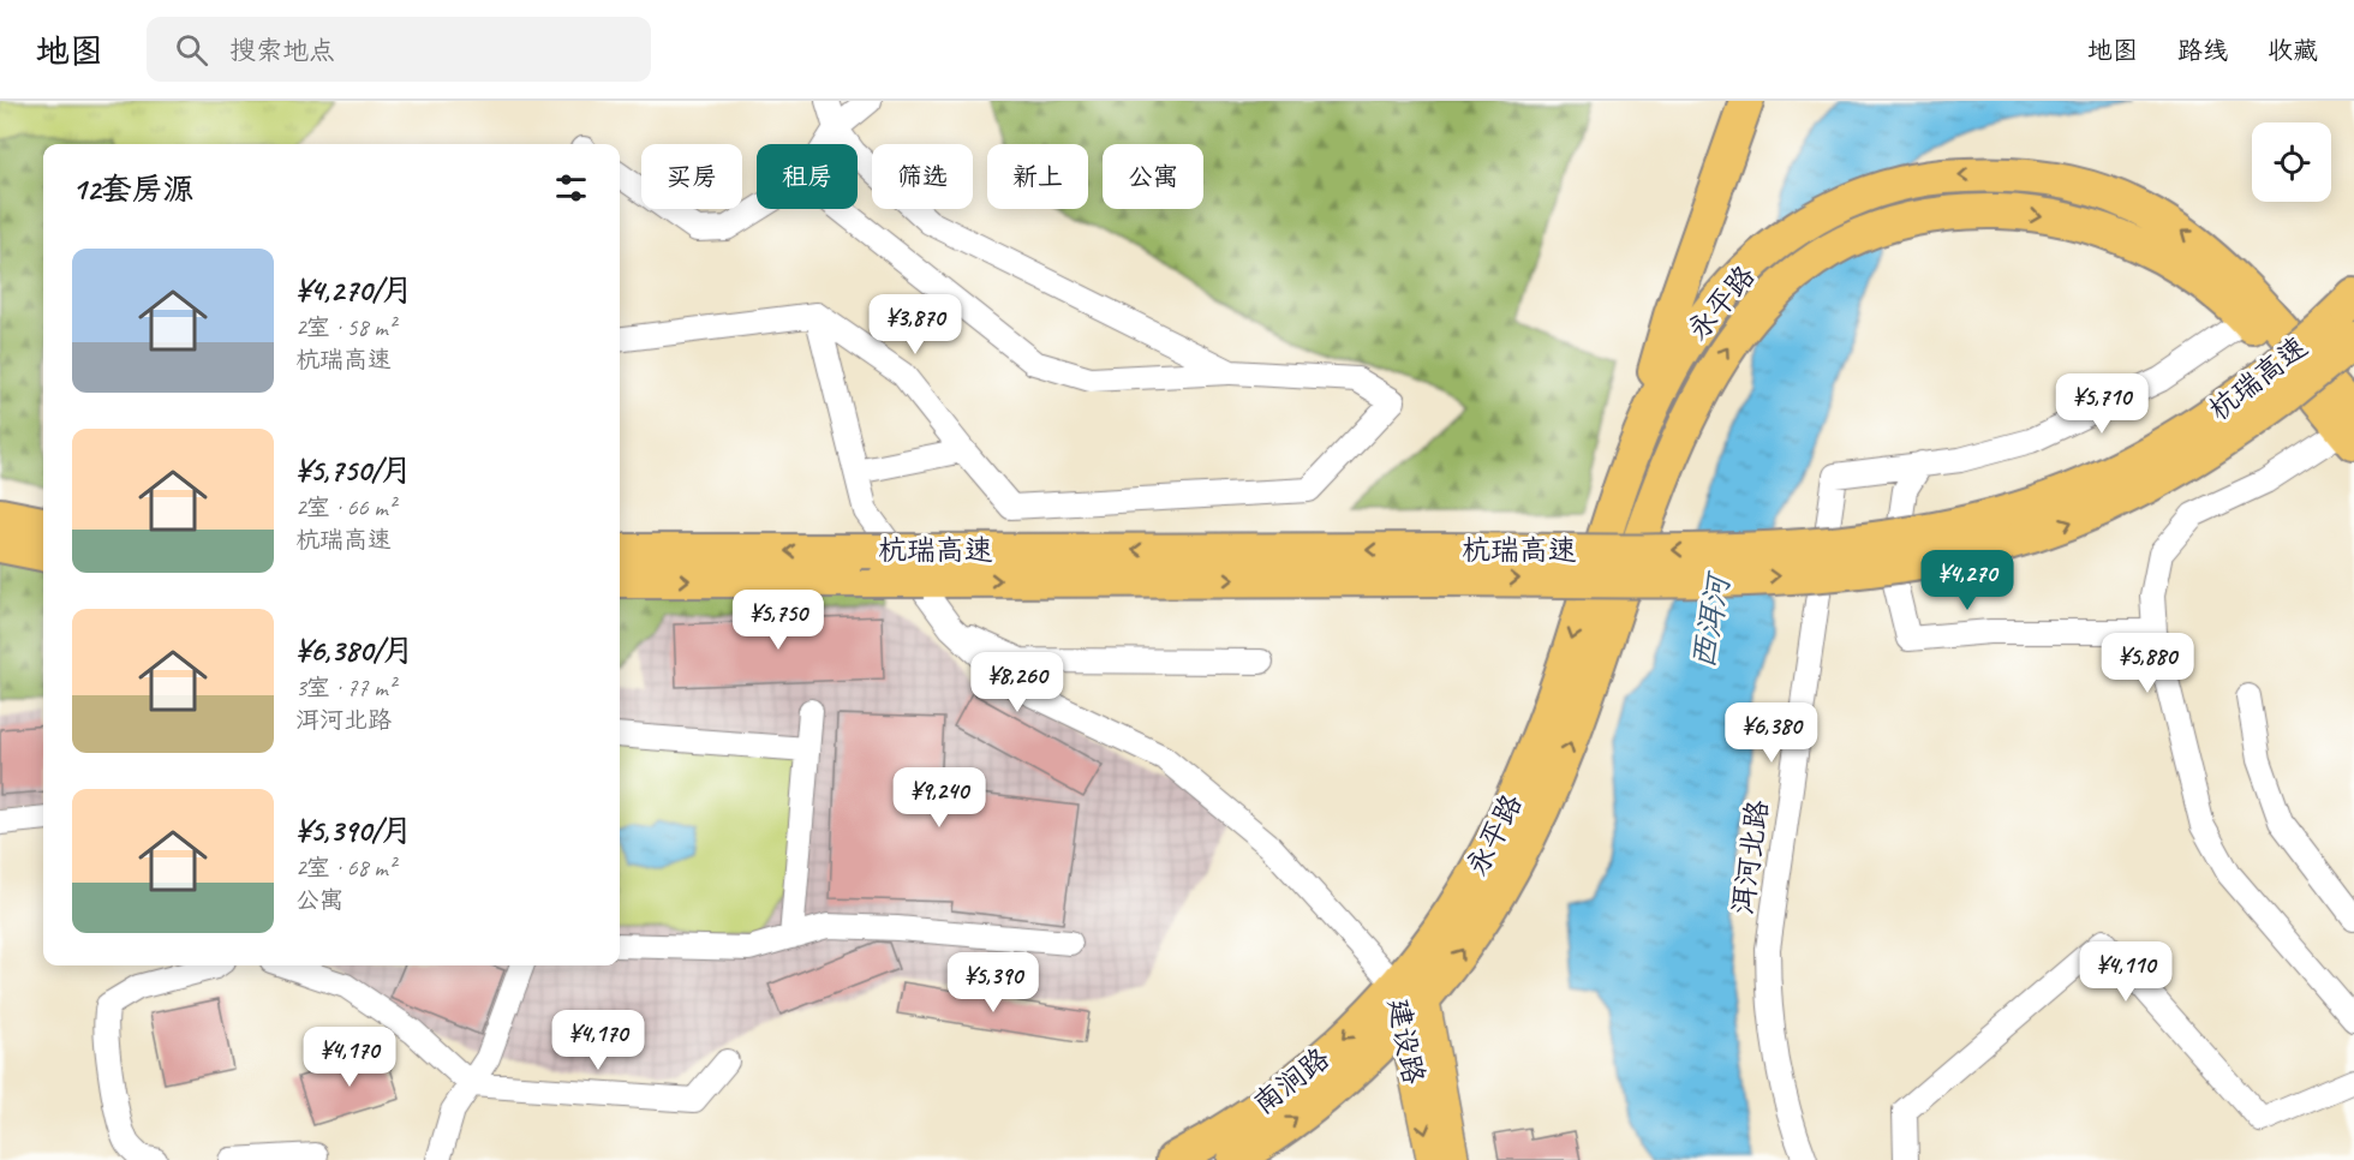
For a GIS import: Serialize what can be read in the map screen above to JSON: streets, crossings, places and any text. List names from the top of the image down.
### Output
{
  "streets": {
    "highway": ["永平路", "杭瑞高速", "南涧路"],
    "main road": ["建设路"],
    "street": ["洱河北路"]
  },
  "crossings": [
    ["永平路", "建设路"],
    ["永平路", "南涧路"],
    ["建设路", "南涧路"]
  ],
  "water": ["西洱河"],
  "page": {
    "header": "地图",
    "search": "搜索地点",
    "nav": ["地图", "路线", "收藏"],
    "chip": [
      "买房",
      "租房",
      "筛选",
      "新上",
      "公寓"
    ],
    "heading": "12套房源",
    "list": [
      {
        "name": "¥4,270/月",
        "note": "2室 · 58 m² · 杭瑞高速"
      },
      {
        "name": "¥5,750/月",
        "note": "2室 · 66 m² · 杭瑞高速"
      },
      {
        "name": "¥6,380/月",
        "note": "3室 · 77 m² · 洱河北路"
      },
      {
        "name": "¥5,390/月",
        "note": "2室 · 68 m² · 公寓"
      }
    ],
    "price": [
      "¥3,870",
      "¥5,710",
      "¥4,270",
      "¥5,750",
      "¥5,880",
      "¥8,260",
      "¥6,380",
      "¥9,240",
      "¥4,110",
      "¥5,390",
      "¥4,170",
      "¥4,170"
    ]
  }
}
